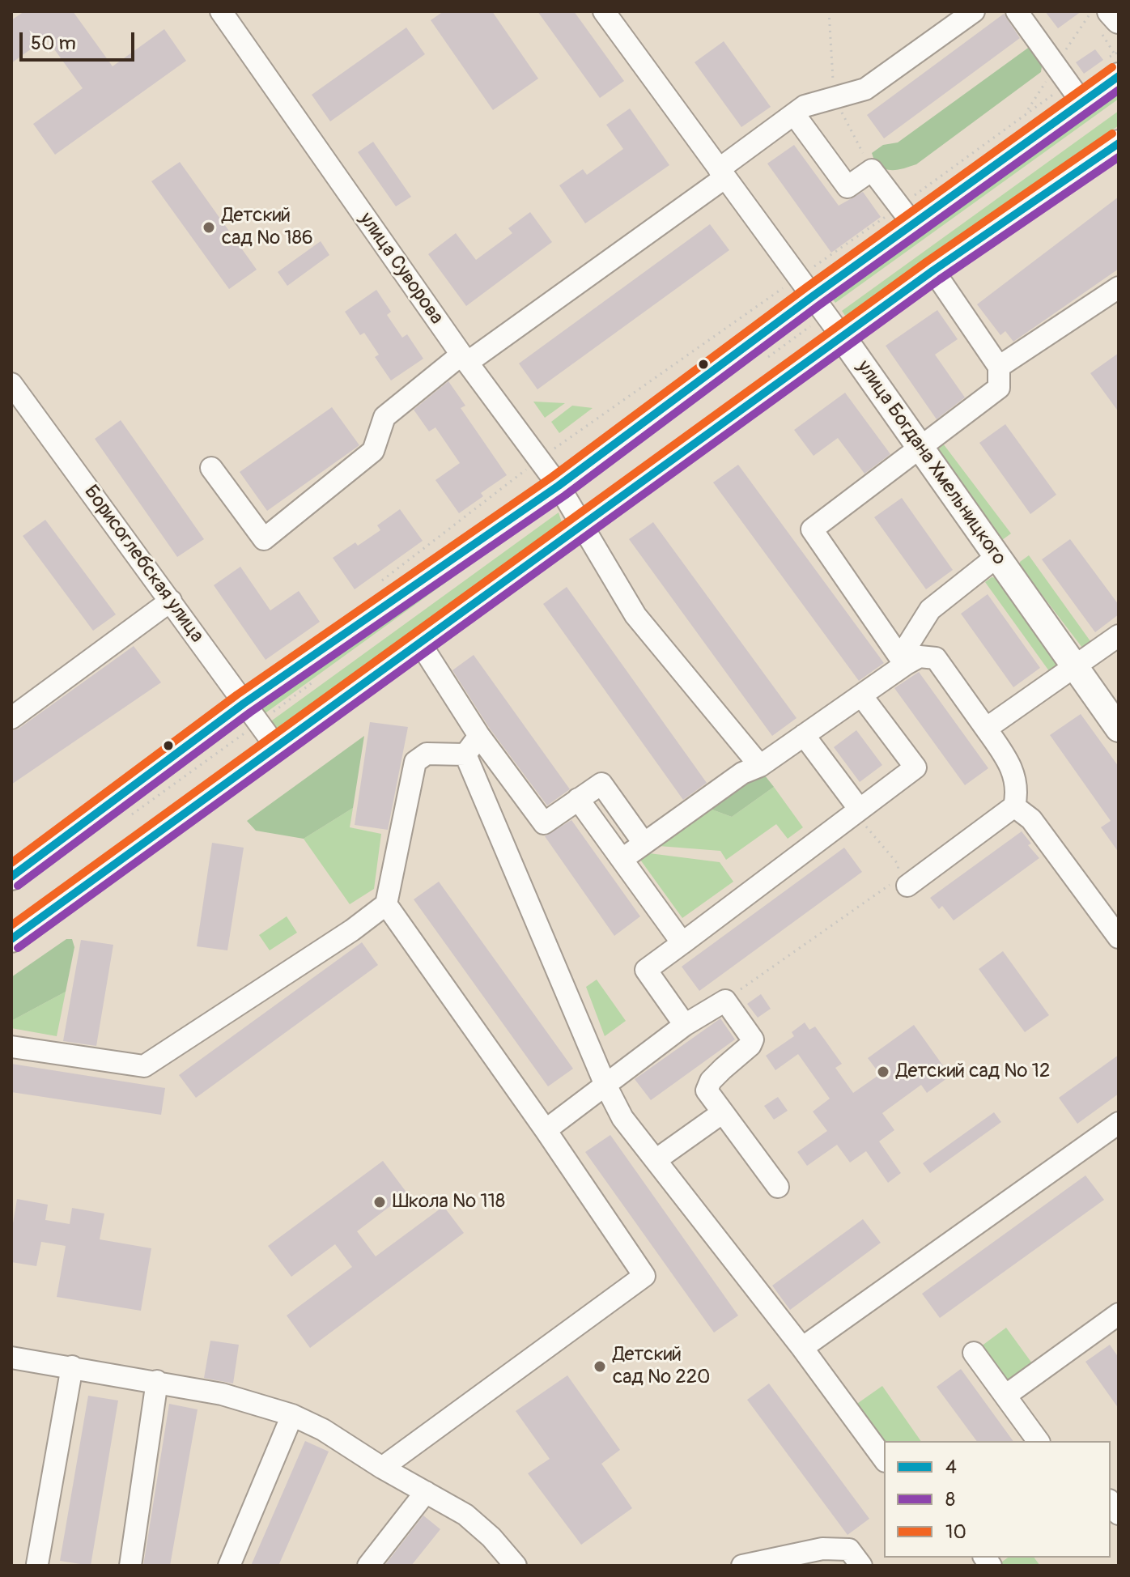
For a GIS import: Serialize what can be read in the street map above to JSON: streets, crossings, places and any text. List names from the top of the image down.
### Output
{
  "streets": {
    "main road": ["улица Богдана Хмельницкого"],
    "street": ["улица Суворова", "Борисоглебская улица"]
  },
  "places": [
    "Детский сад № 186",
    "Детский сад № 12",
    "Школа № 118",
    "Детский сад № 220"
  ],
  "lines": ["transit line 10", "transit line 4", "transit line 8"],
  "legend": ["4", "8", "10"],
  "scale_bar": "50 m"
}
